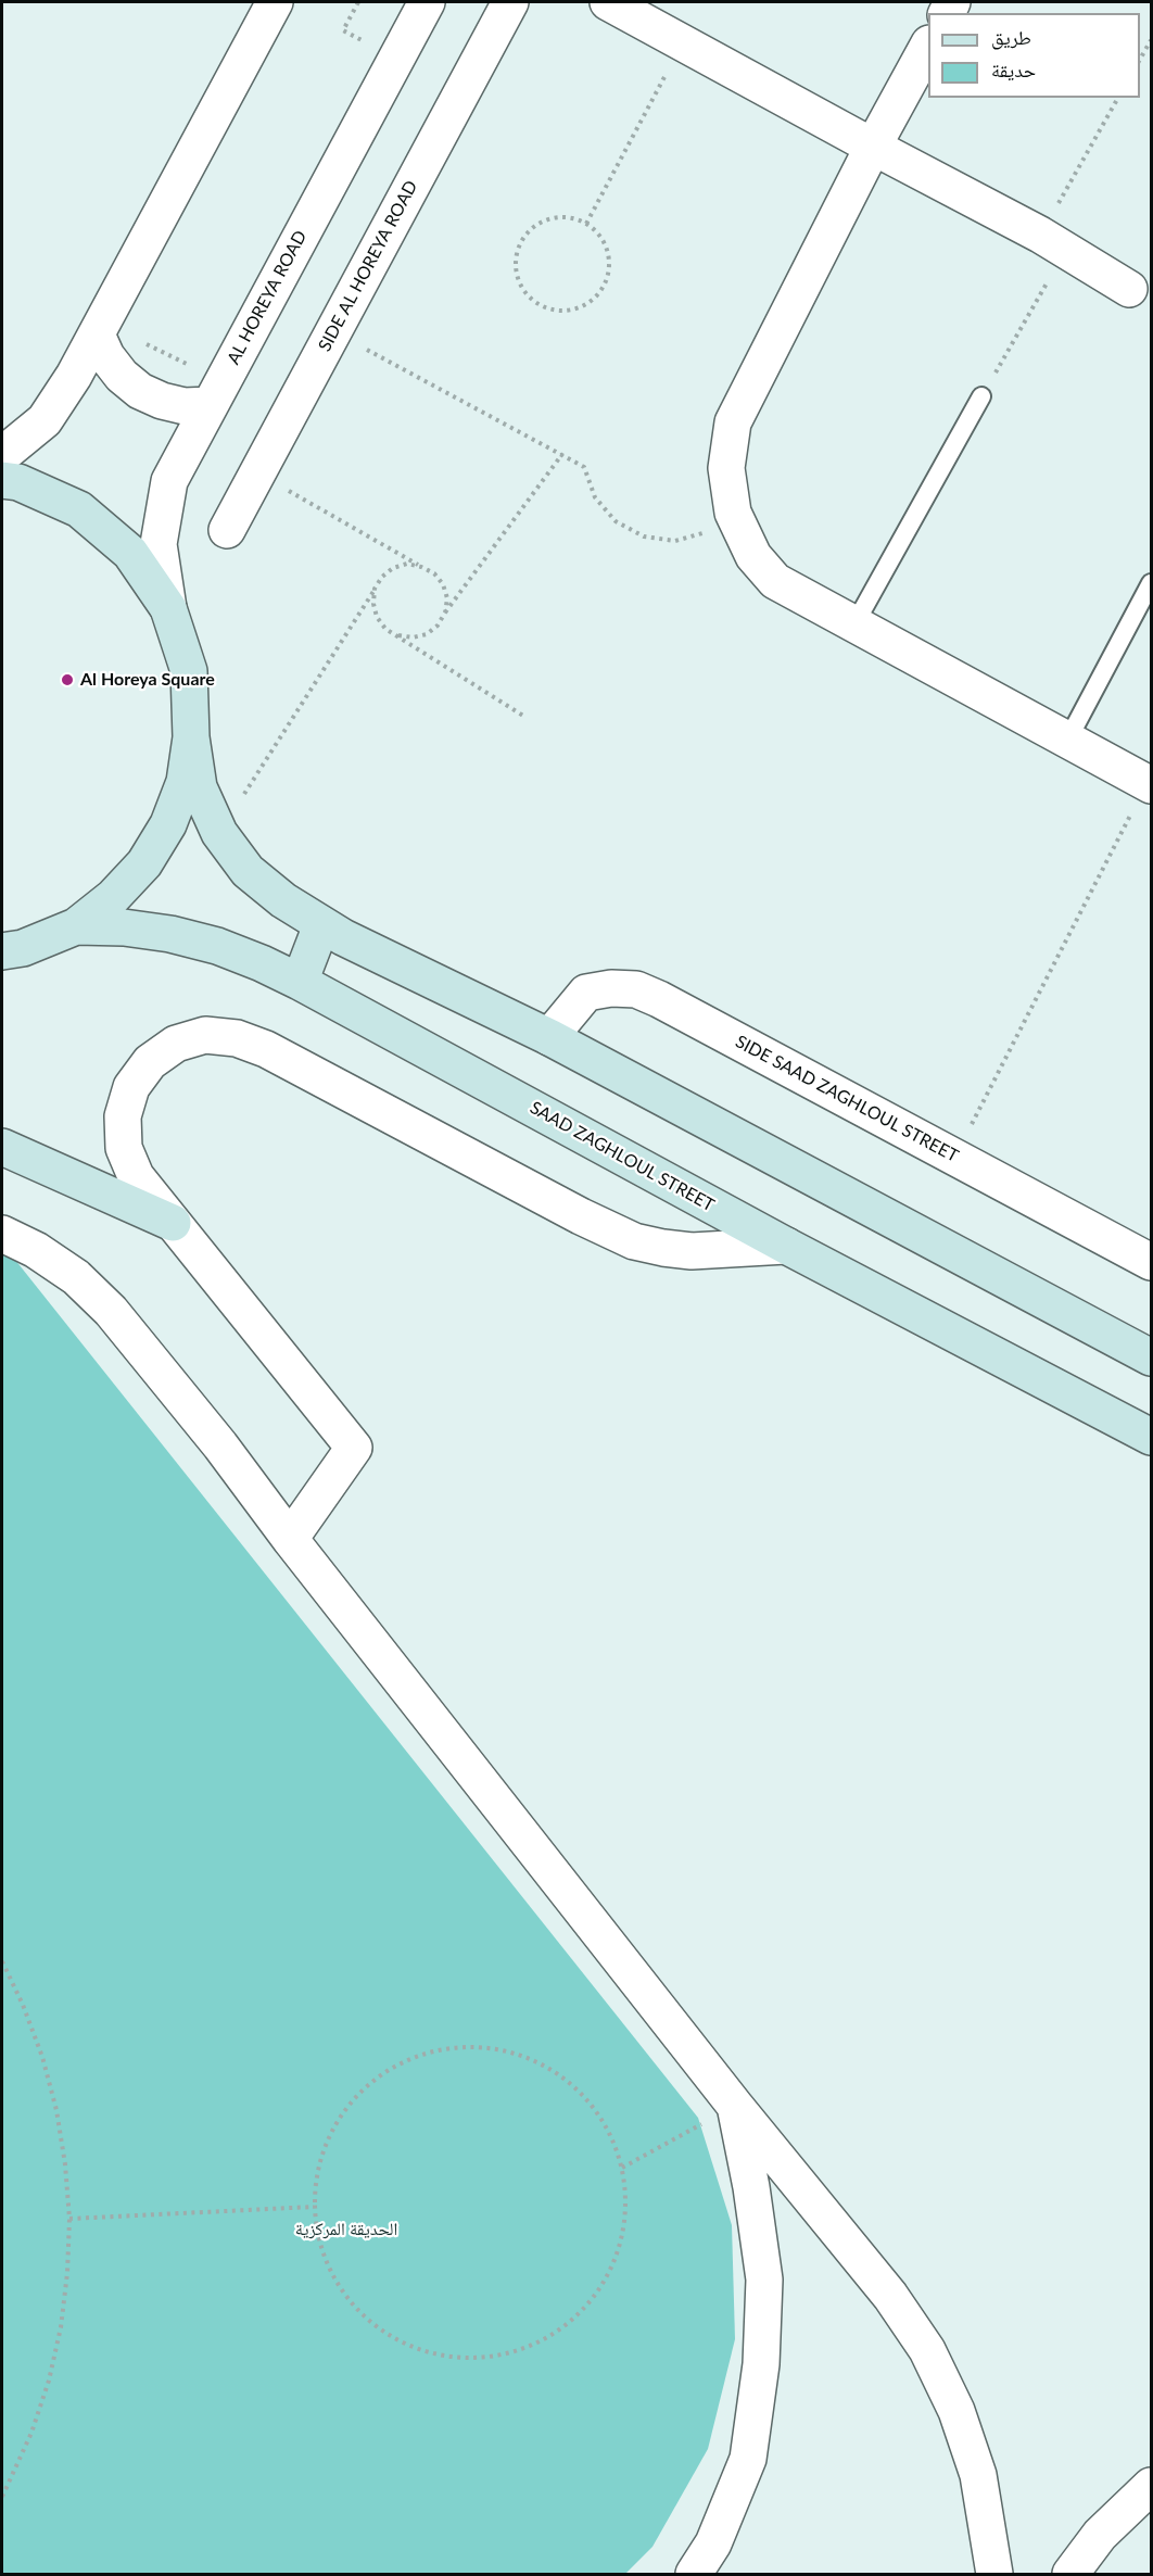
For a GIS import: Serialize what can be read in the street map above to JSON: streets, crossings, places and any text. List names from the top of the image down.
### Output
{
  "streets": {
    "main road": ["SAAD ZAGHLOUL STREET"],
    "street": ["SIDE AL HOREYA ROAD", "AL HOREYA ROAD", "SIDE SAAD ZAGHLOUL STREET"]
  },
  "parks": ["الحديقة المركزية"],
  "places": ["Al Horeya Square"],
  "legend": ["طريق", "حديقة"]
}
